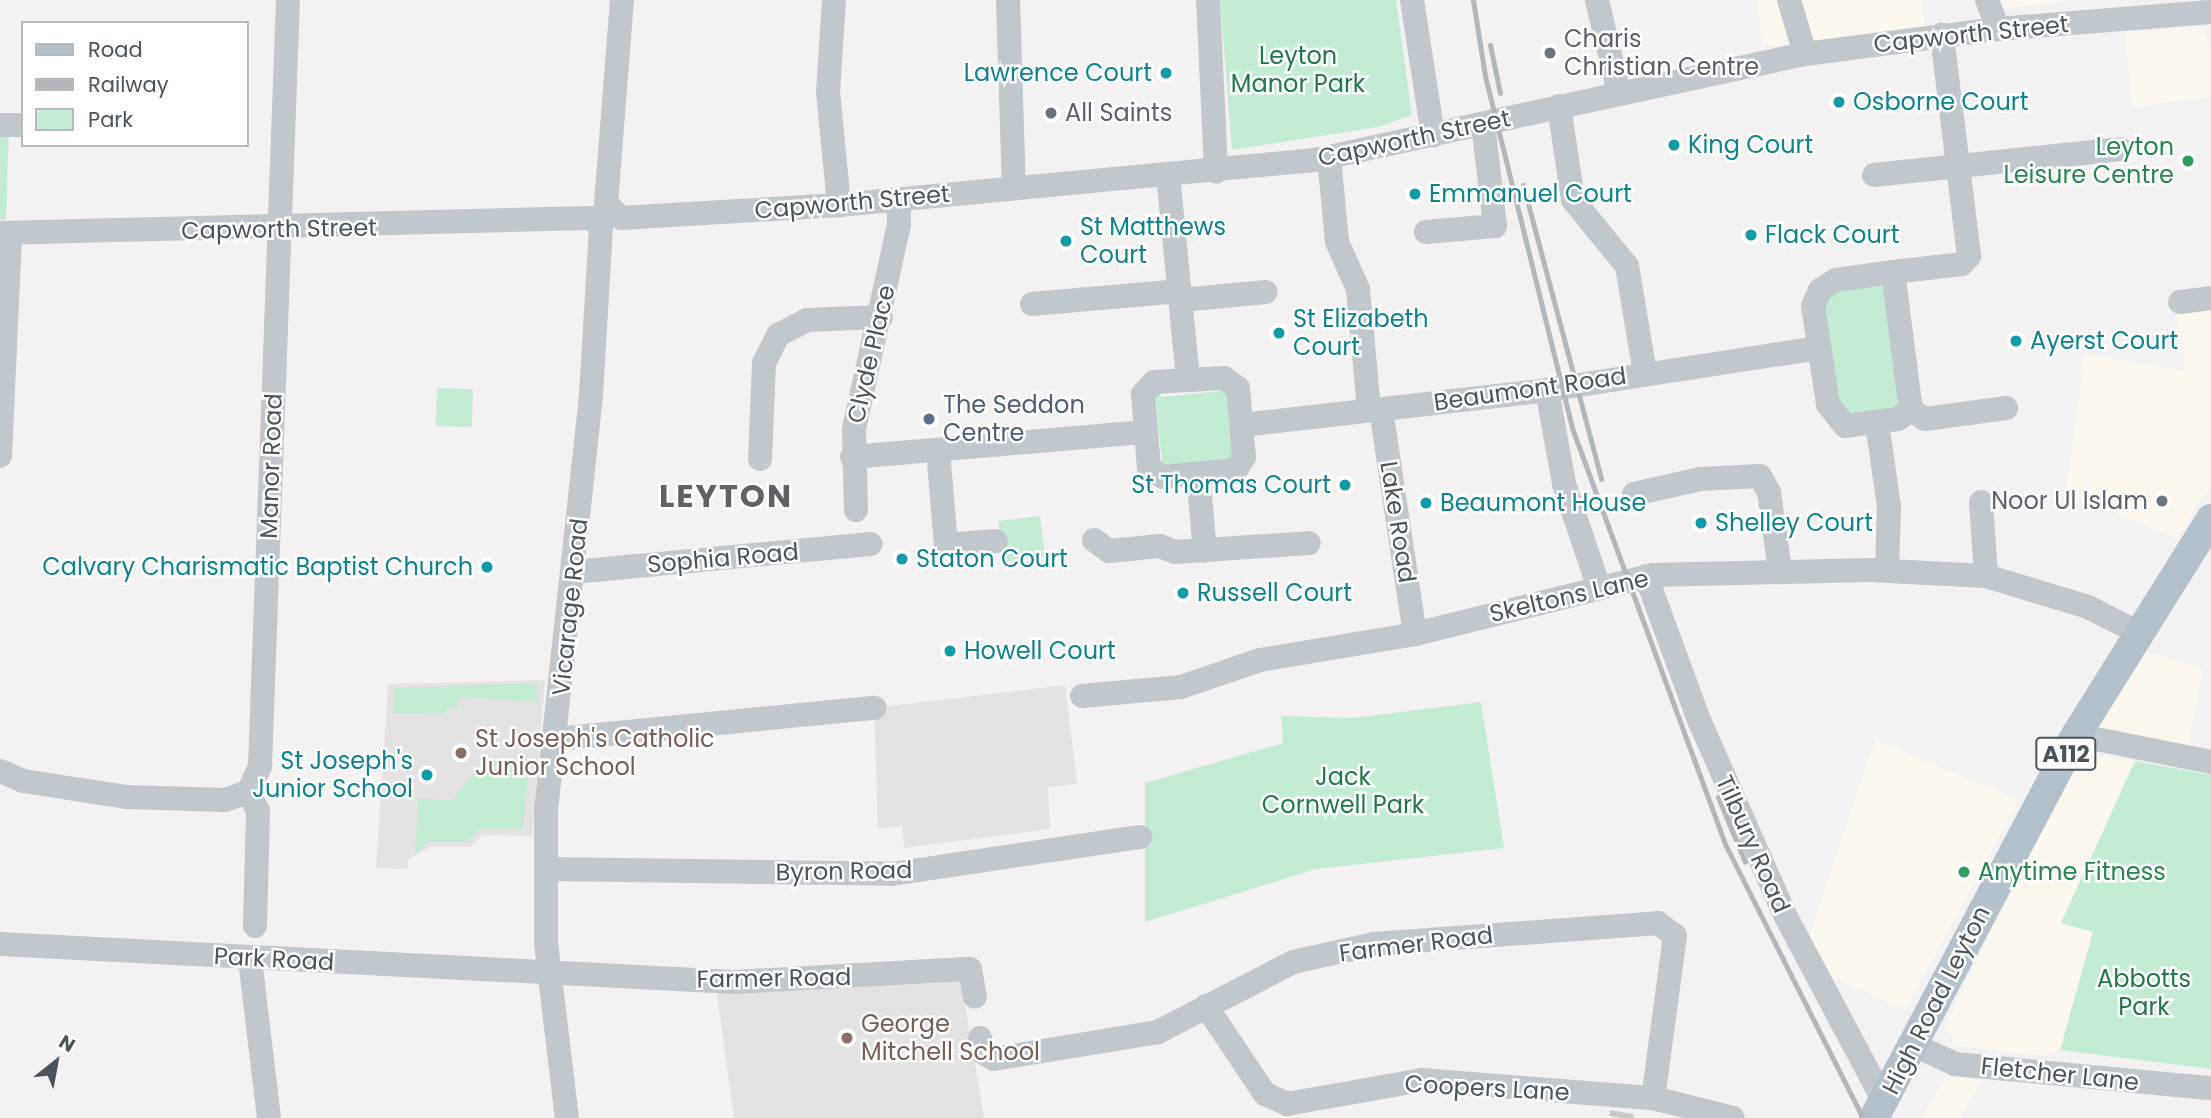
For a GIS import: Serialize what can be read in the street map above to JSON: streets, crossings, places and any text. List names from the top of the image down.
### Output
{
  "streets": {
    "main road": ["A112", "High Road Leyton"],
    "street": [
      "Capworth Street",
      "Clyde Place",
      "Beaumont Road",
      "Manor Road",
      "Lake Road",
      "Sophia Road",
      "Skeltons Lane",
      "Vicarage Road",
      "Tilbury Road",
      "Byron Road",
      "Farmer Road",
      "Park Road",
      "Fletcher Lane",
      "Coopers Lane"
    ]
  },
  "crossings": [
    ["Capworth Street", "Clyde Place"],
    ["Capworth Street", "Manor Road"],
    ["Capworth Street", "Lake Road"],
    ["Capworth Street", "Vicarage Road"],
    ["Clyde Place", "Sophia Road"],
    ["Beaumont Road", "Lake Road"],
    ["Lake Road", "Skeltons Lane"],
    ["Sophia Road", "Vicarage Road"],
    ["Skeltons Lane", "Tilbury Road"],
    ["Skeltons Lane", "High Road Leyton"],
    ["Vicarage Road", "Byron Road"],
    ["Vicarage Road", "Farmer Road"],
    ["Vicarage Road", "Park Road"],
    ["Tilbury Road", "High Road Leyton"],
    ["Farmer Road", "Park Road"],
    ["Farmer Road", "Coopers Lane"],
    ["High Road Leyton", "Fletcher Lane"]
  ],
  "districts": ["LEYTON"],
  "parks": ["Leyton Manor Park", "Jack Cornwell Park", "Abbotts Park"],
  "places": [
    "Charis Christian Centre",
    "Lawrence Court",
    "Osborne Court",
    "All Saints",
    "King Court",
    "Leyton Leisure Centre",
    "Emmanuel Court",
    "Flack Court",
    "St Matthews Court",
    "St Elizabeth Court",
    "Ayerst Court",
    "The Seddon Centre",
    "St Thomas Court",
    "Noor Ul Islam",
    "Beaumont House",
    "Shelley Court",
    "Staton Court",
    "Calvary Charismatic Baptist Church",
    "Russell Court",
    "Howell Court",
    "St Joseph's Catholic Junior School",
    "St Joseph's Junior School",
    "Anytime Fitness",
    "George Mitchell School"
  ],
  "legend": ["Road", "Railway", "Park"],
  "north": "top right"
}
